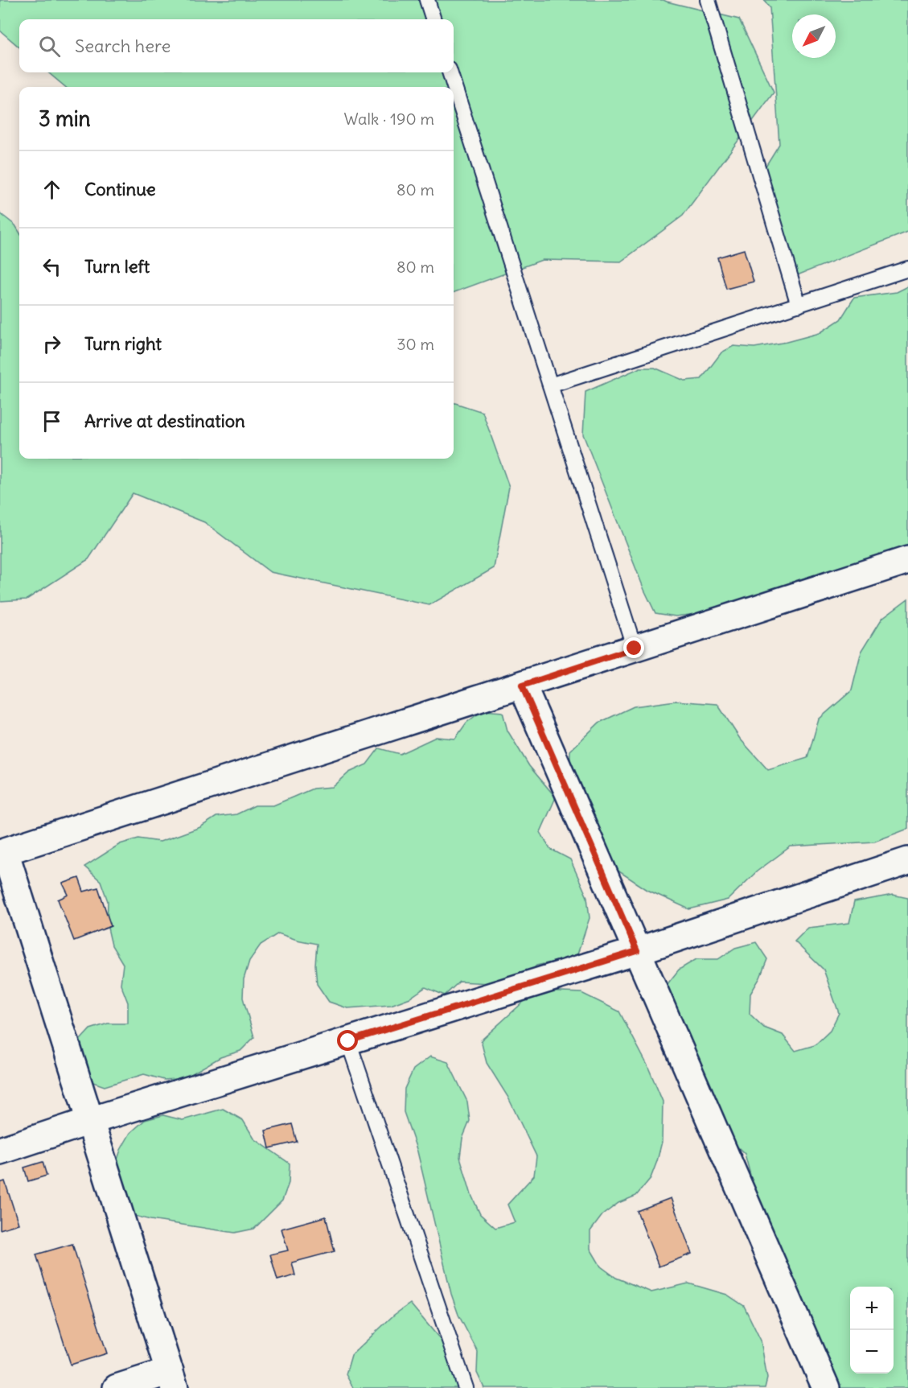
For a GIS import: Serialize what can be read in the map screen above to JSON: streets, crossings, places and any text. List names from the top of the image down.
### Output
{
  "north": "bottom left",
  "page": {
    "search": "Search here",
    "heading": ["3 min", "Walk · 190 m"],
    "list": [
      ["Continue", "80 m"],
      ["Turn left", "80 m"],
      ["Turn right", "30 m"],
      "Arrive at destination"
    ],
    "map_buttons": ["+", "−"]
  }
}
